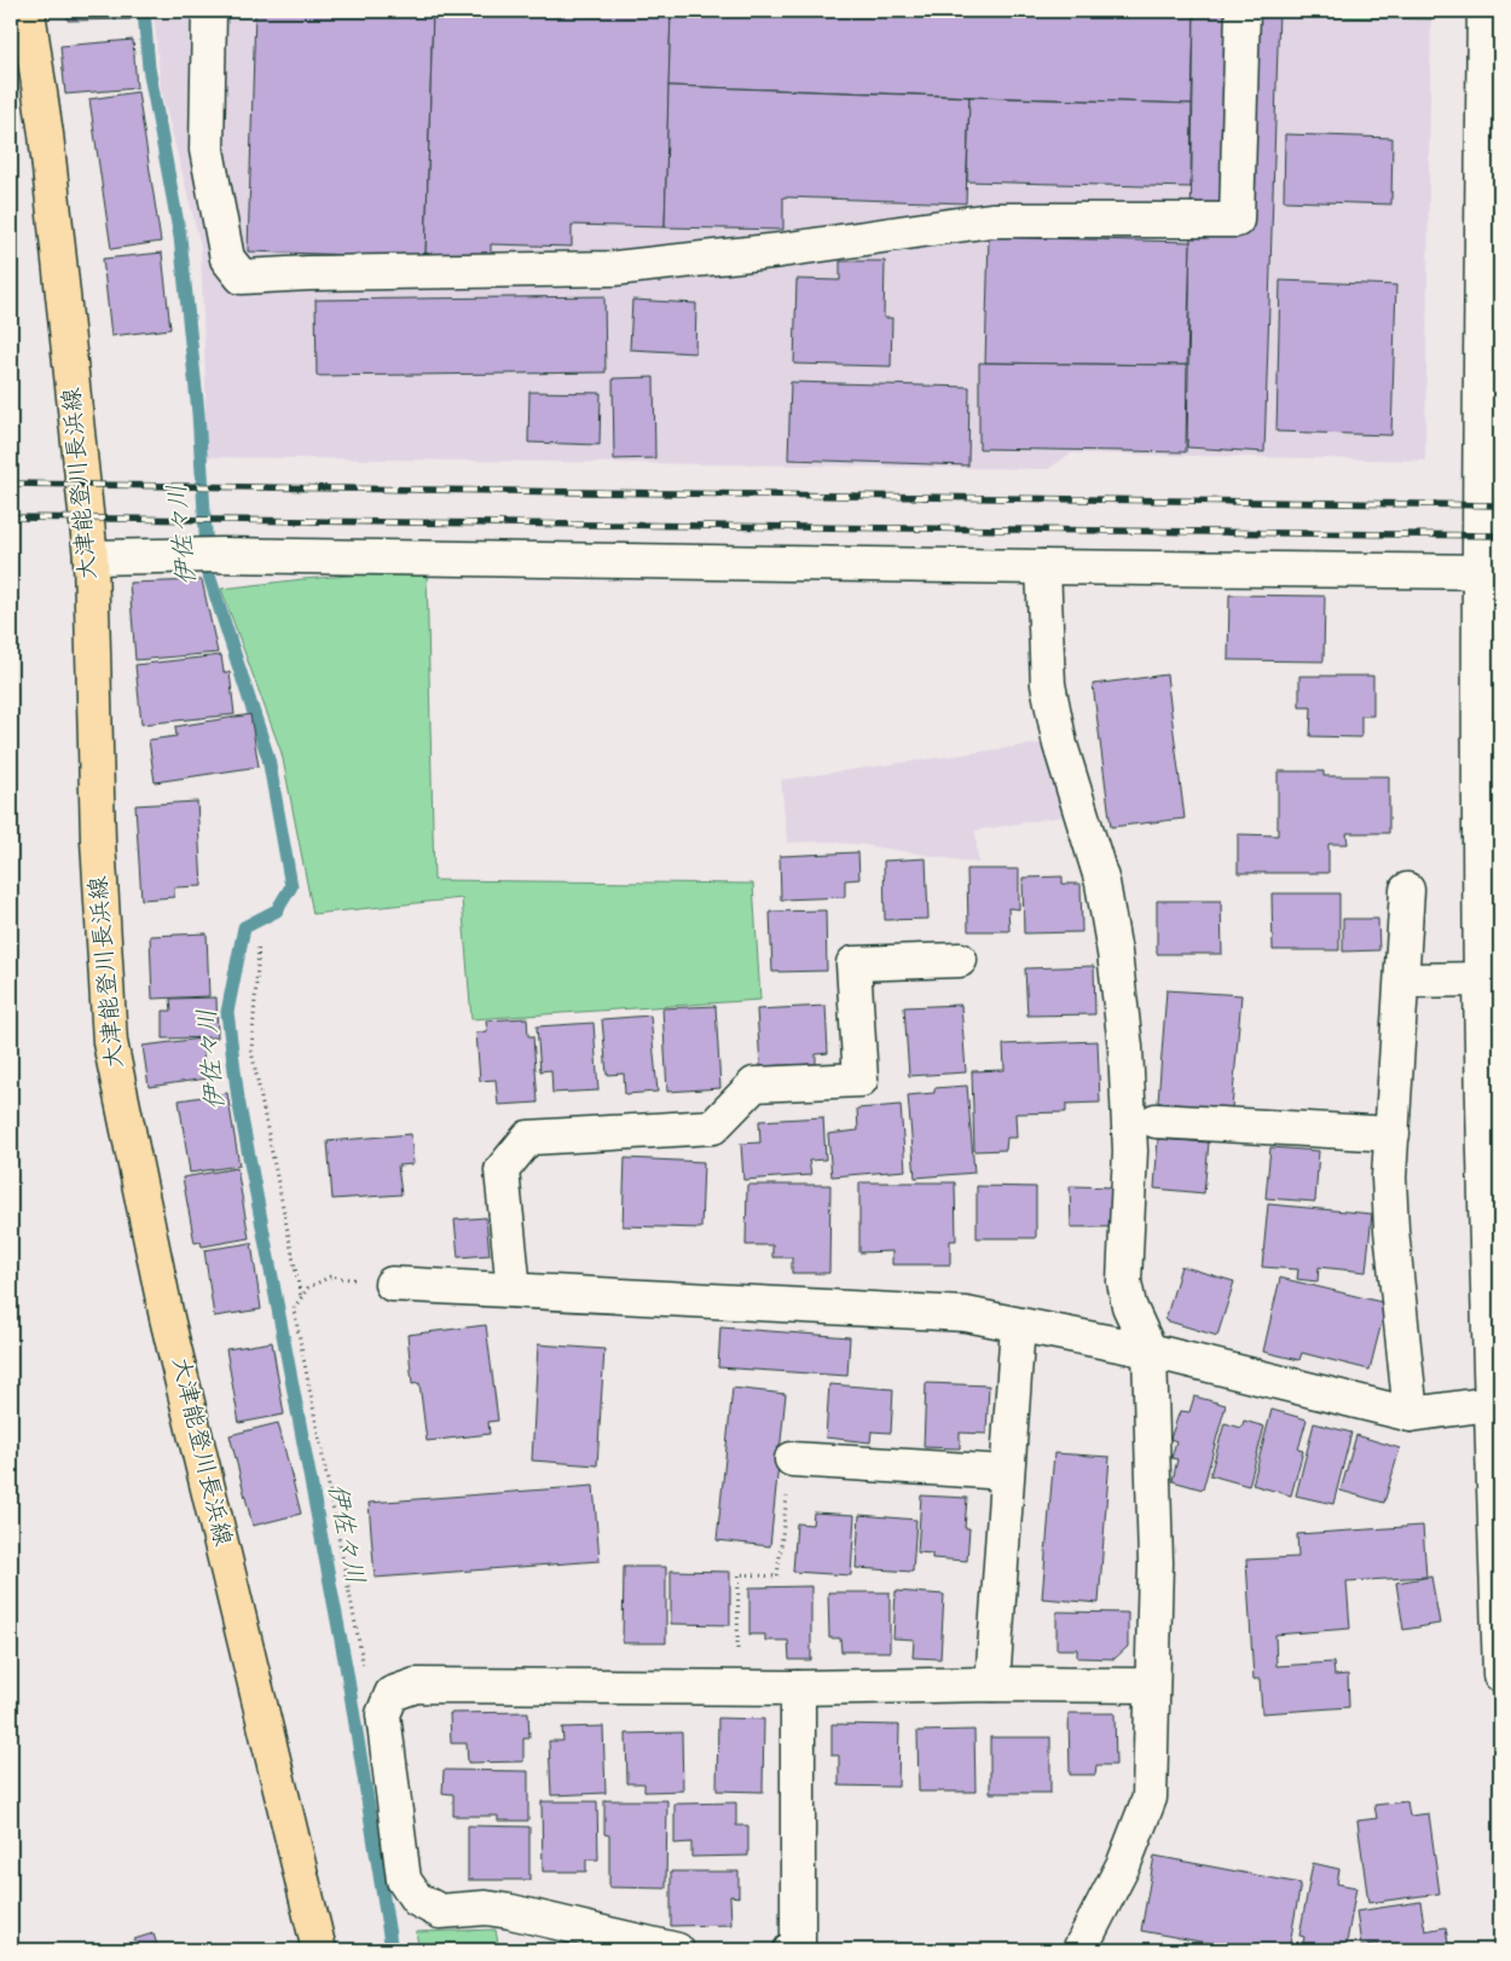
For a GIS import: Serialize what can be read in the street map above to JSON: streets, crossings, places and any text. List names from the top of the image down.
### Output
{
  "streets": {
    "main road": ["大津能登川長浜線"]
  },
  "water": ["伊佐々川"]
}
